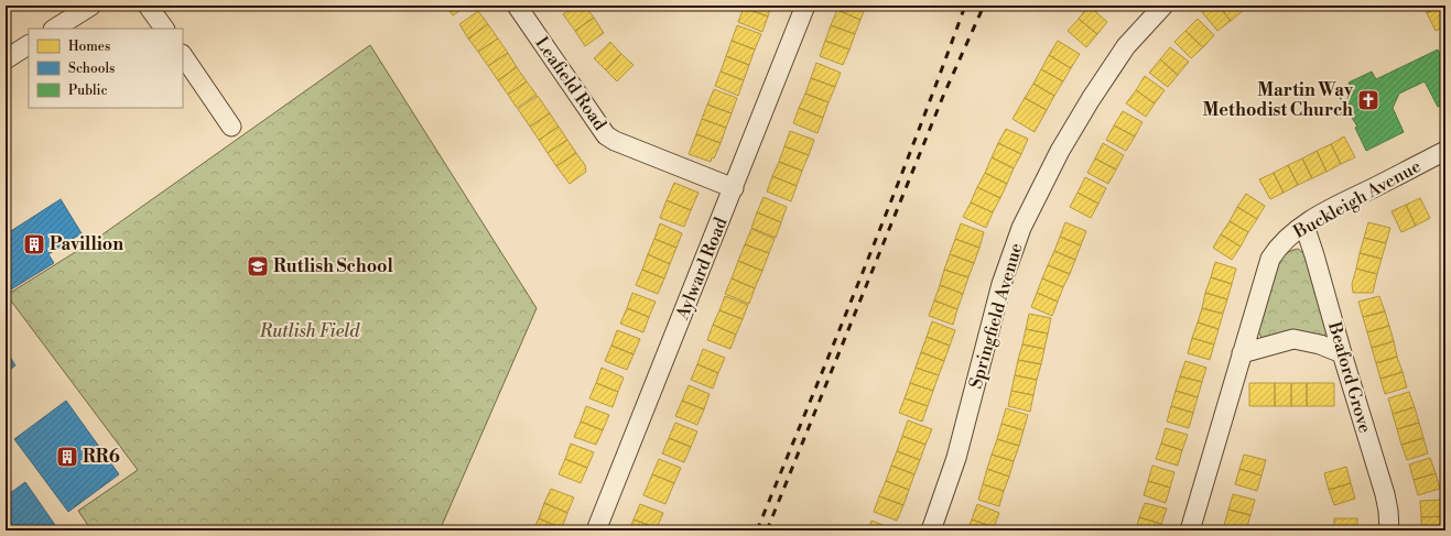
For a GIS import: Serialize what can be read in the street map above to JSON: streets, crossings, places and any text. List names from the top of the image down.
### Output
{
  "streets": {
    "street": [
      "Leafield Road",
      "Buckleigh Avenue",
      "Aylward Road",
      "Springfield Avenue",
      "Beaford Grove"
    ]
  },
  "crossings": [
    ["Leafield Road", "Aylward Road"],
    ["Buckleigh Avenue", "Beaford Grove"]
  ],
  "parks": ["Rutlish Field"],
  "places": {
    "church": ["Martin Way Methodist Church"],
    "building": ["Pavillion", "RR6"],
    "school or university": ["Rutlish School"]
  },
  "legend": ["Homes", "Schools", "Public"]
}
